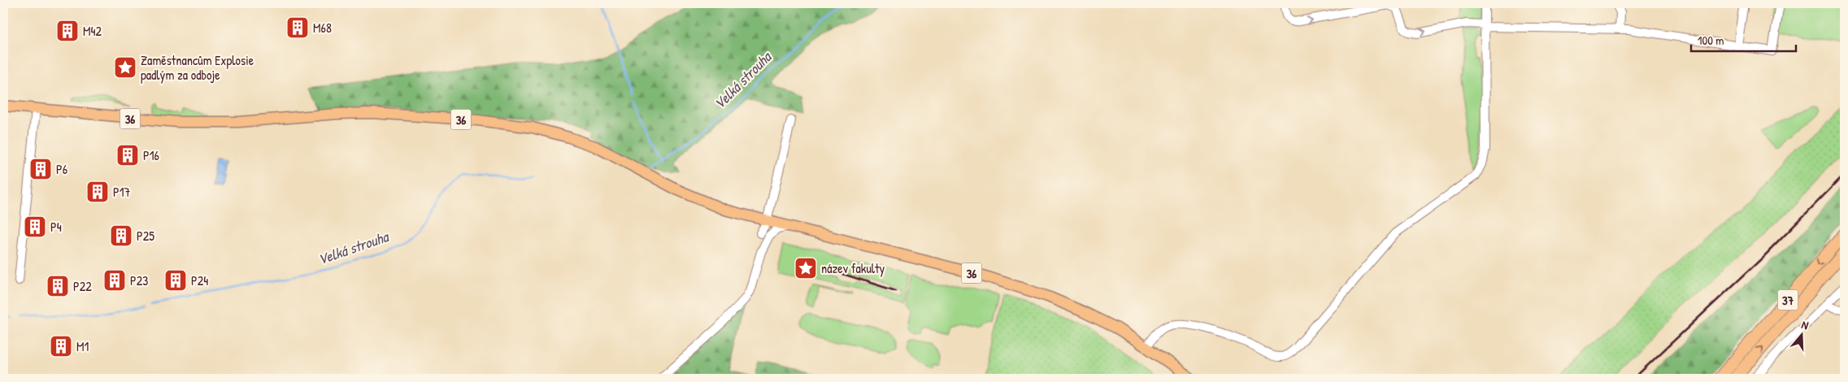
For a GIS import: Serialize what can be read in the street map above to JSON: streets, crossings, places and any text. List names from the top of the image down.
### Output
{
  "streets": {
    "highway": ["37"],
    "main road": ["36"]
  },
  "water": ["Velká strouha"],
  "places": {
    "building": [
      "M68",
      "M42",
      "P16",
      "P6",
      "P17",
      "P4",
      "P25",
      "P23",
      "P24",
      "P22",
      "M1"
    ],
    "place": ["Zaměstnancům Explosie padlým za odboje", "název fakulty"]
  },
  "scale_bar": "100 m",
  "north": "top"
}
